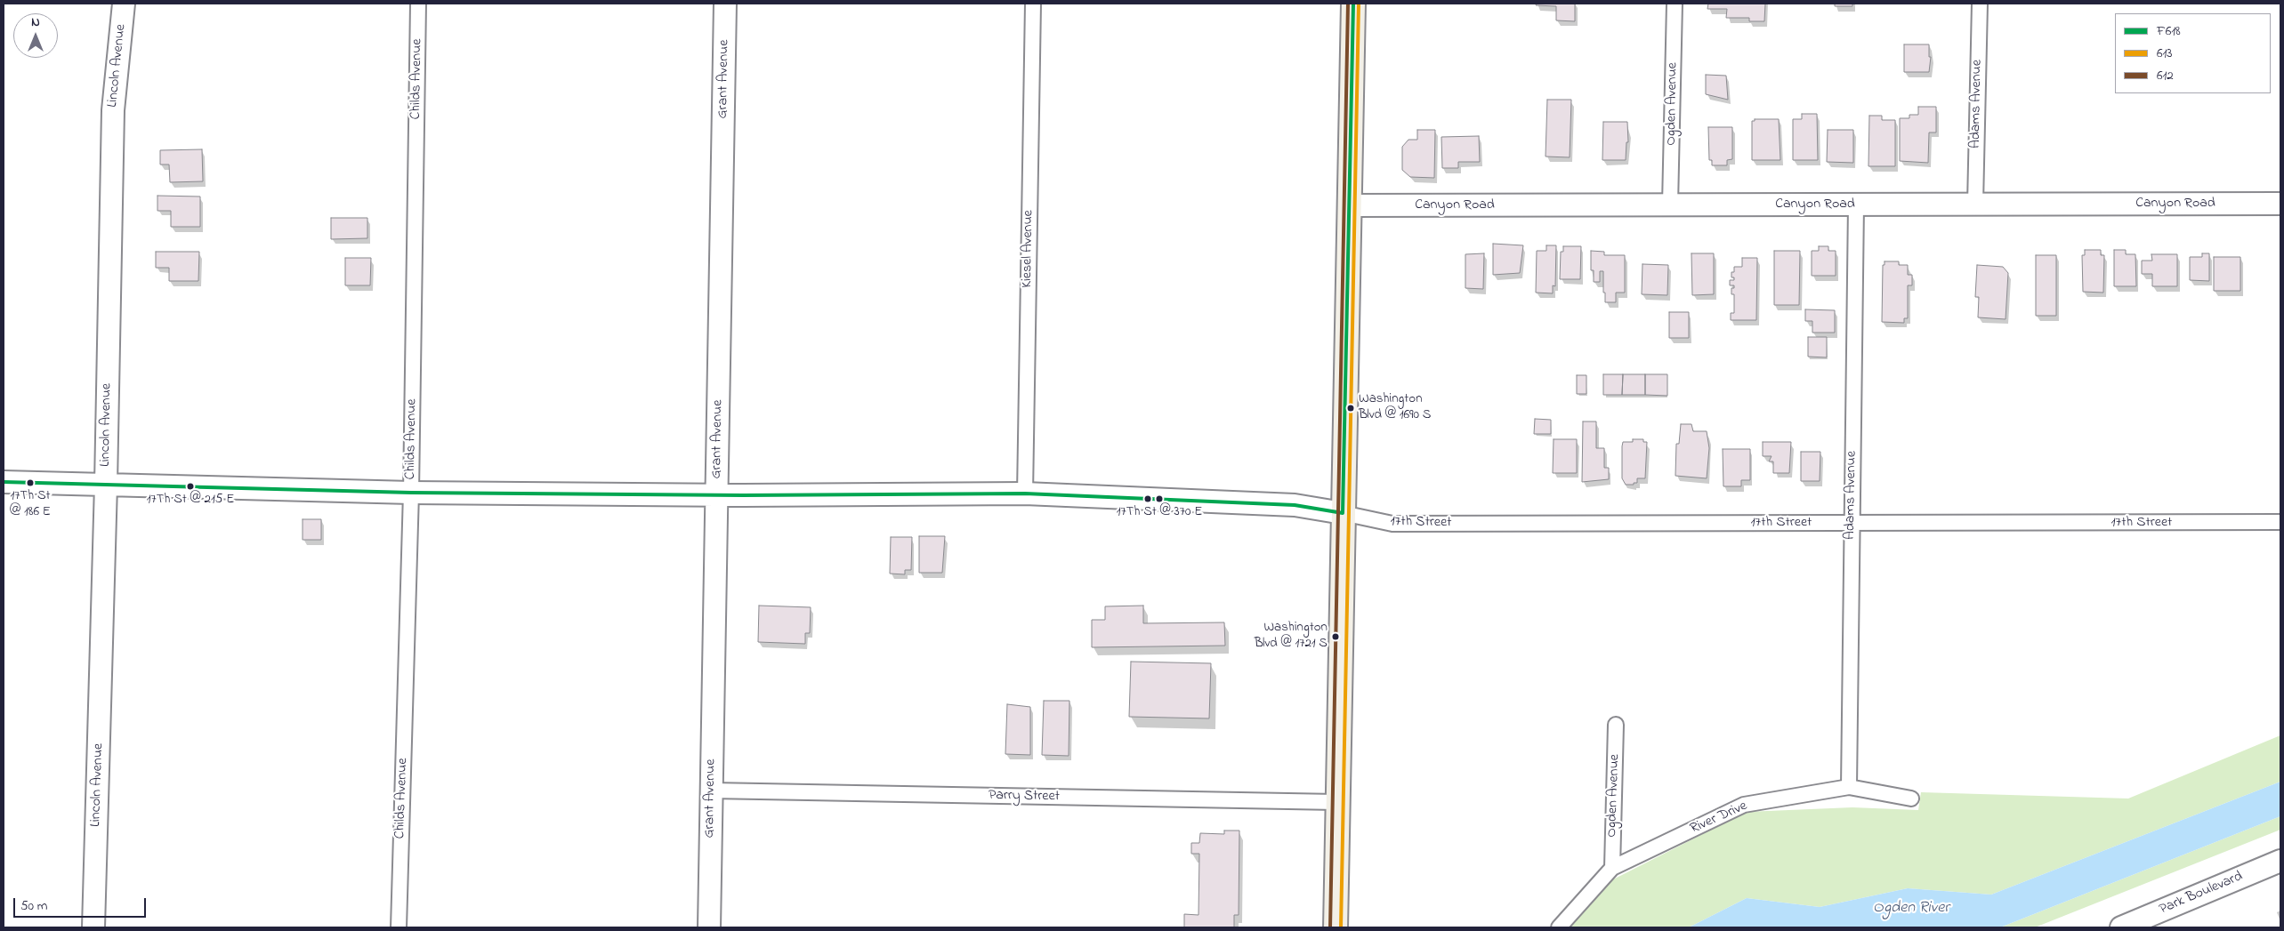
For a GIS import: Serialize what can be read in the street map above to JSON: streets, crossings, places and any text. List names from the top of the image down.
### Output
{
  "streets": {
    "street": [
      "Lincoln Avenue",
      "Childs Avenue",
      "Grant Avenue",
      "Ogden Avenue",
      "Adams Avenue",
      "Canyon Road",
      "Kiesel Avenue",
      "17th Street",
      "Parry Street",
      "River Drive",
      "Park Boulevard"
    ]
  },
  "crossings": [
    ["Lincoln Avenue", "17th Street"],
    ["Childs Avenue", "17th Street"],
    ["Grant Avenue", "17th Street"],
    ["Grant Avenue", "Parry Street"],
    ["Ogden Avenue", "Canyon Road"],
    ["Ogden Avenue", "River Drive"],
    ["Adams Avenue", "Canyon Road"],
    ["Adams Avenue", "17th Street"],
    ["Adams Avenue", "River Drive"],
    ["Kiesel Avenue", "17th Street"]
  ],
  "water": ["Ogden River"],
  "places": [
    "Washington Blvd @ 1690 S",
    "17Th St @ 186 E",
    "17Th St @ 215 E",
    "17Th St @ 370 E",
    "Washington Blvd @ 1721 S"
  ],
  "lines": ["transit line F618", "transit line 613", "transit line 612"],
  "legend": ["F618", "613", "612"],
  "scale_bar": "50 m",
  "north": "top"
}
